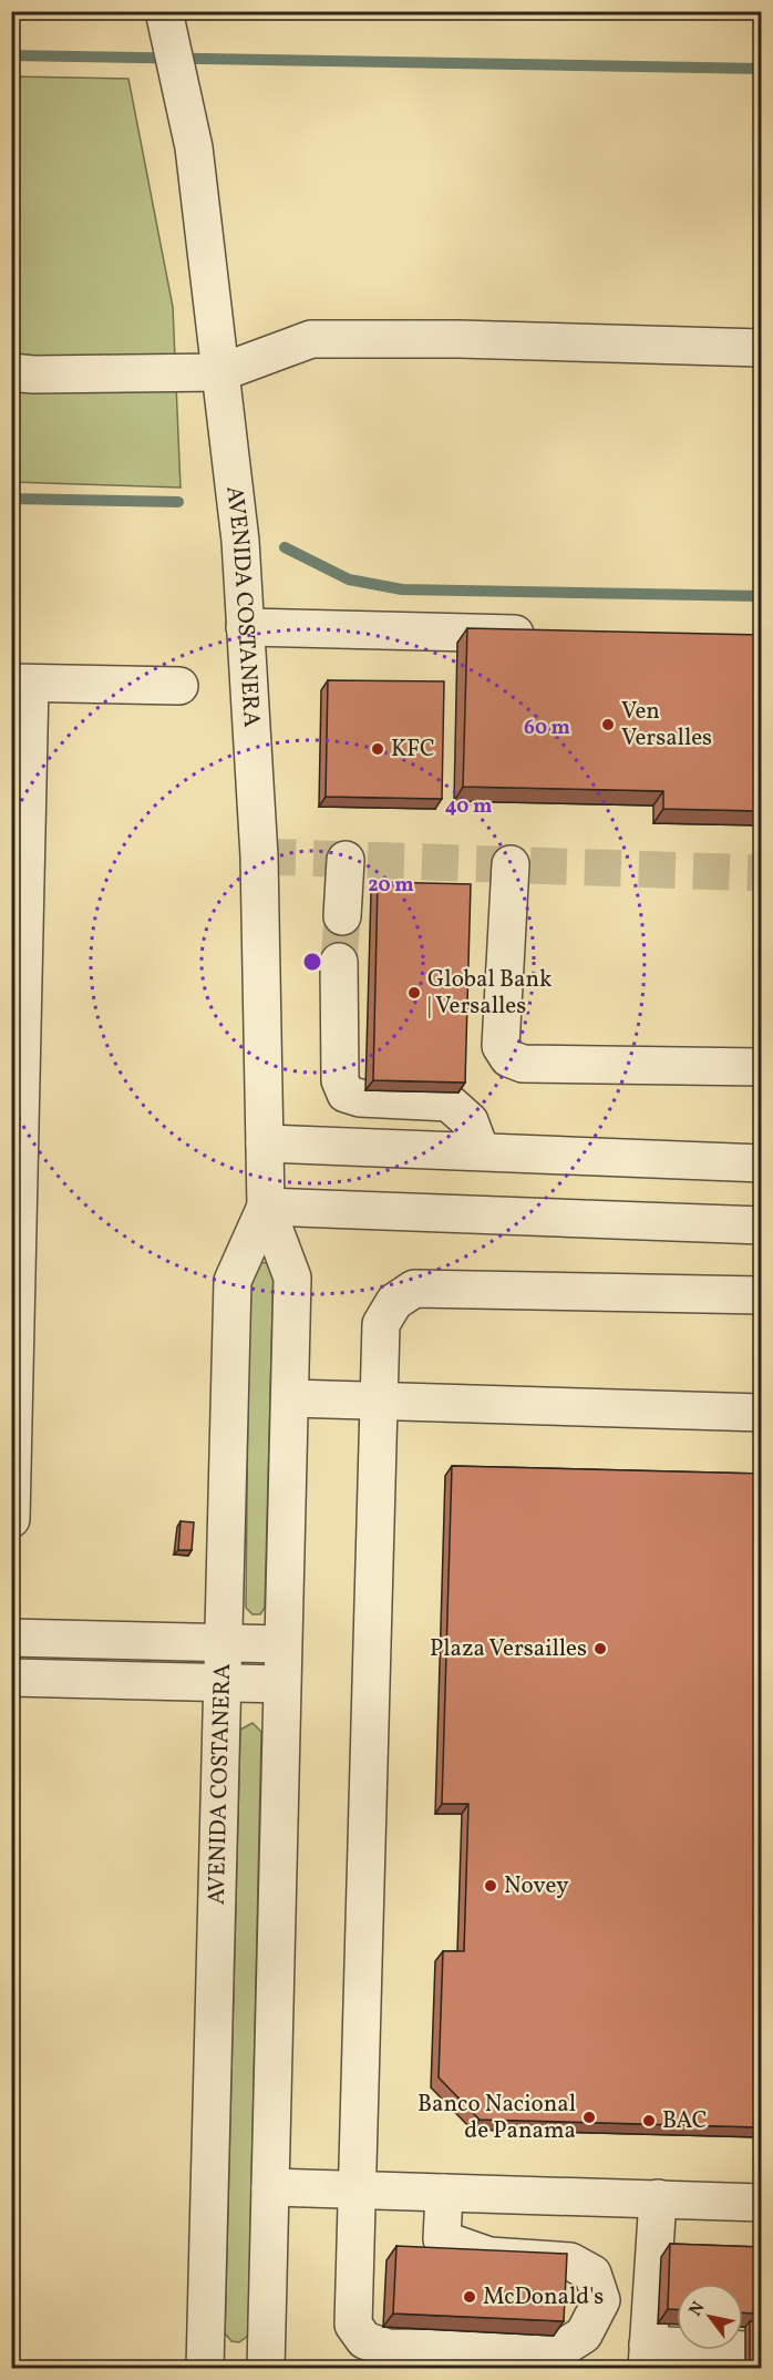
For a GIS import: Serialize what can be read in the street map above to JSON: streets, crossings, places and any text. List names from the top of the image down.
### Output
{
  "streets": {
    "street": ["AVENIDA COSTANERA"]
  },
  "places": [
    "Ven Versalles",
    "KFC",
    "Global Bank | Versalles",
    "Plaza Versailles",
    "Novey",
    "Banco Nacional de Panama",
    "BAC",
    "McDonald's"
  ],
  "north": "top left",
  "rings": ["60 m", "40 m", "20 m"]
}
